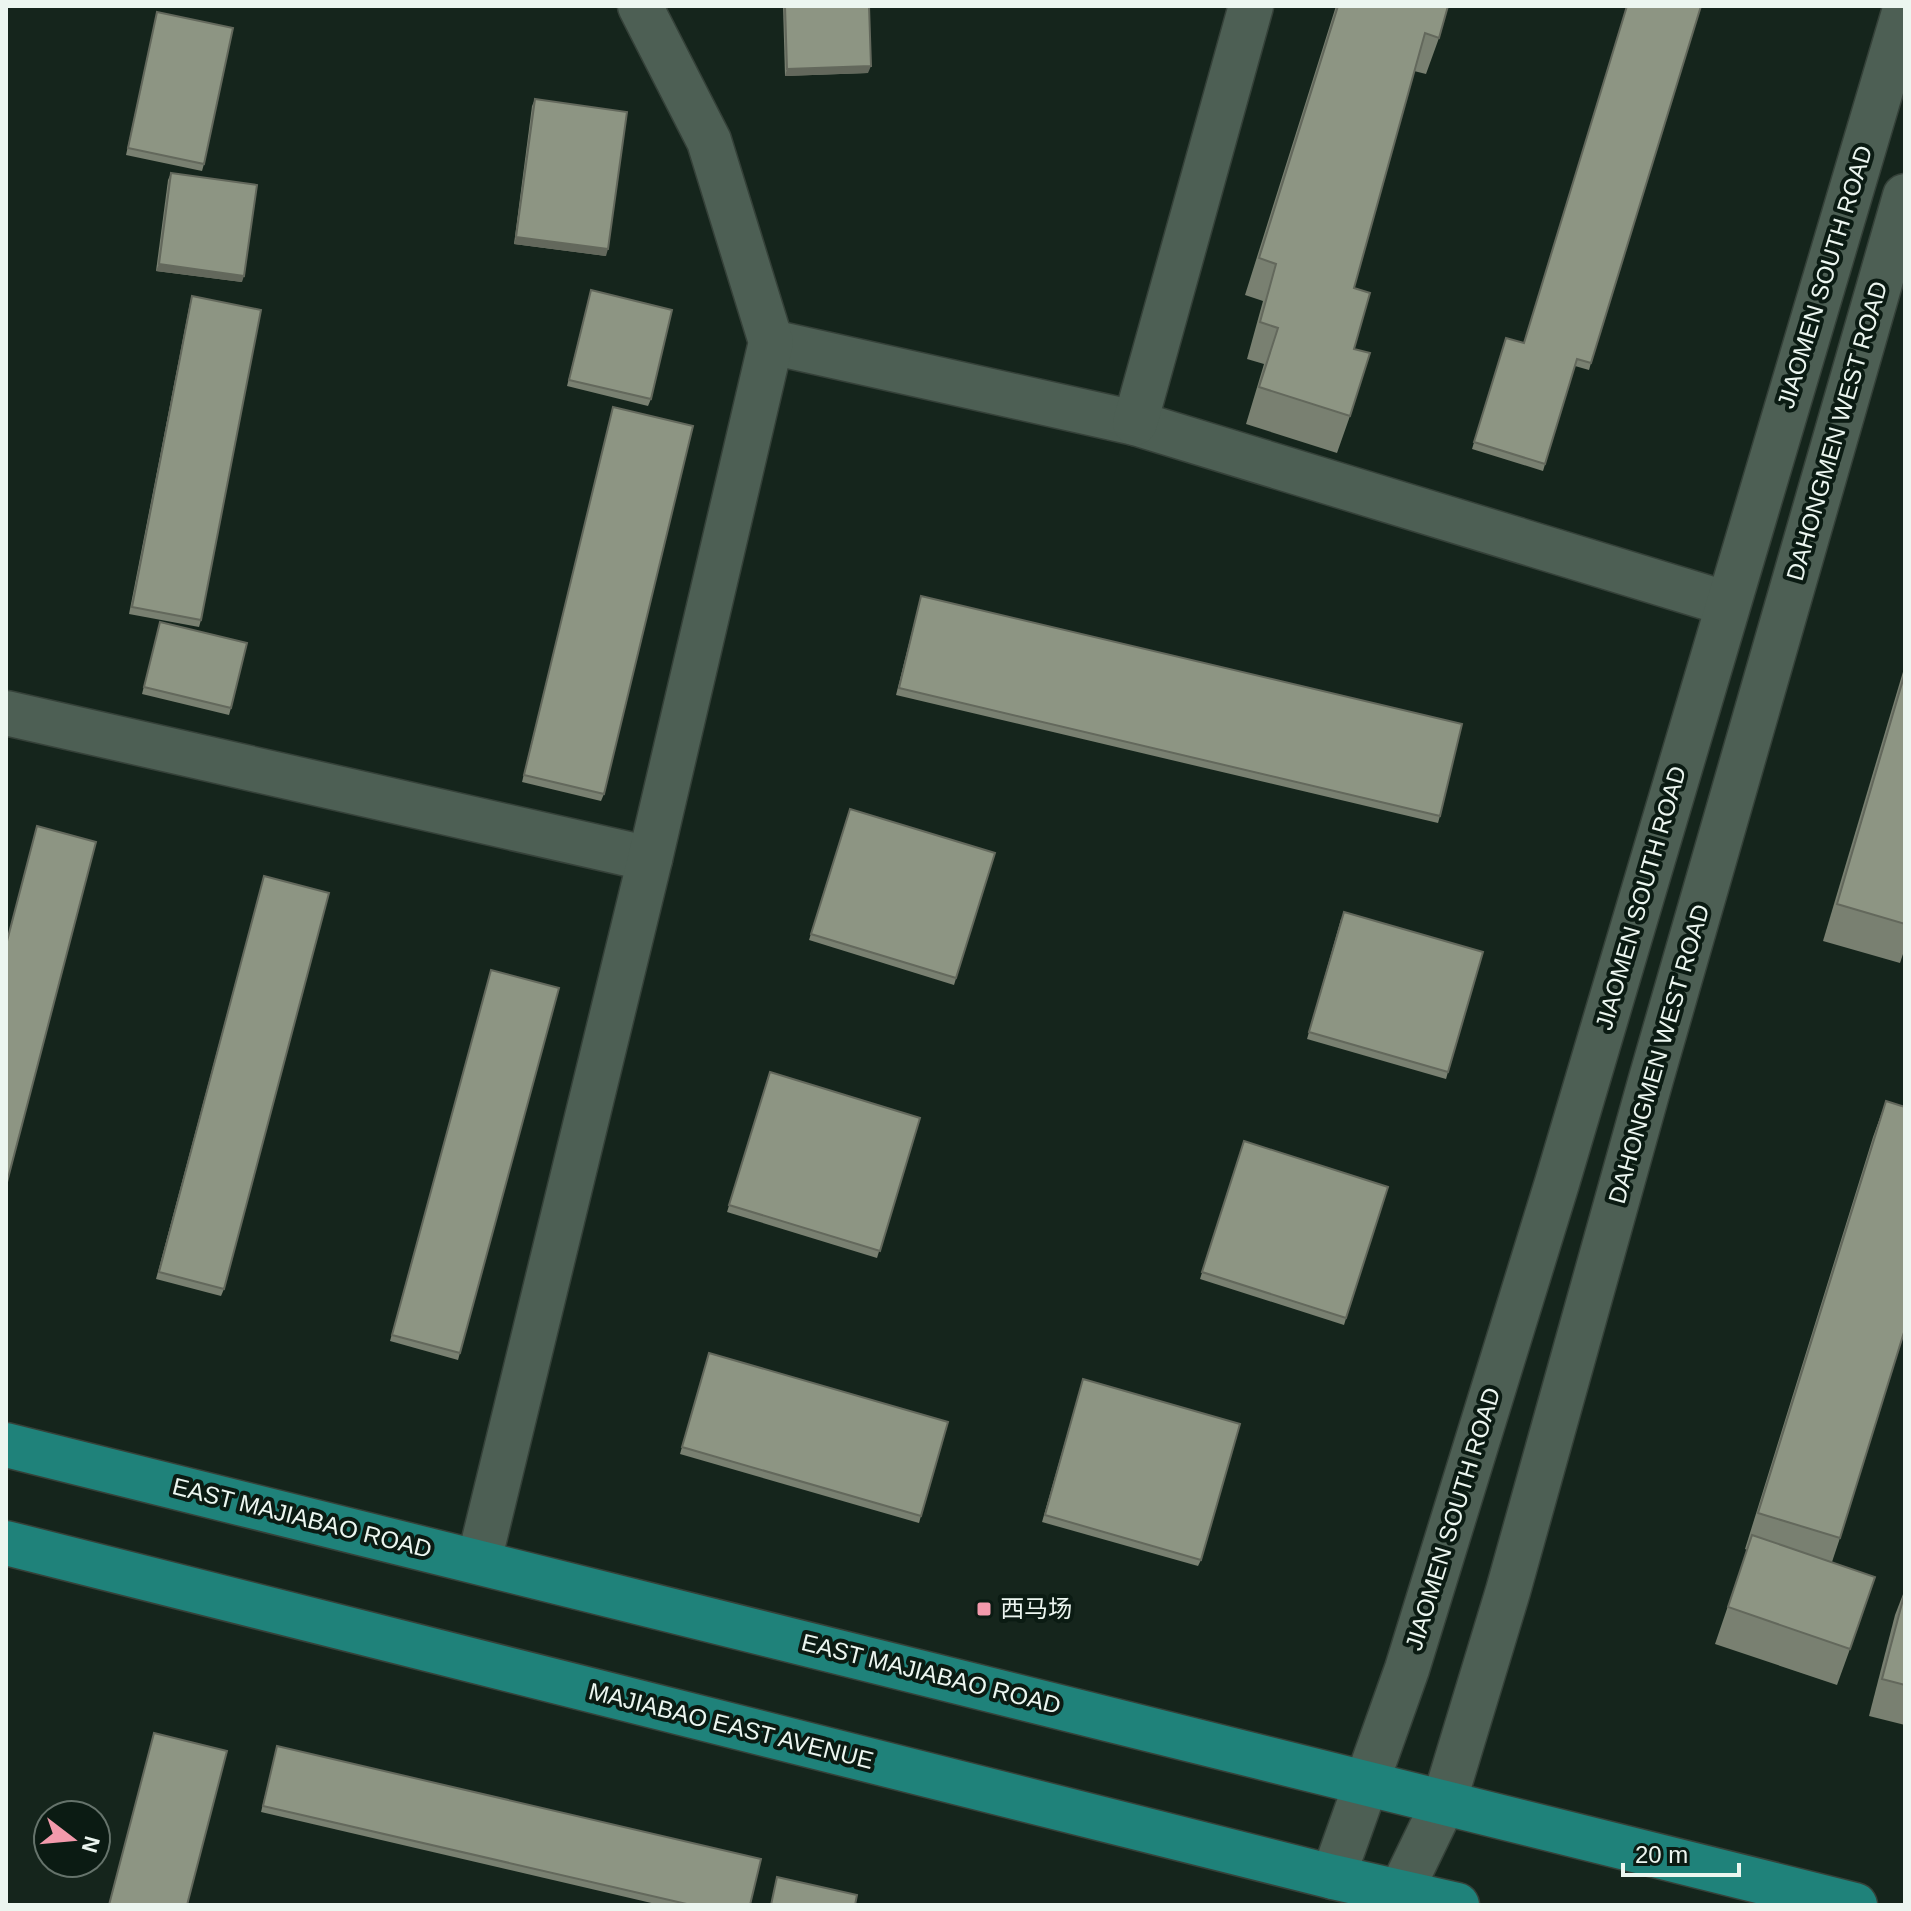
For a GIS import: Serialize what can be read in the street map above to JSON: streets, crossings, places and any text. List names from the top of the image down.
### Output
{
  "streets": {
    "main road": ["EAST MAJIABAO ROAD", "MAJIABAO EAST AVENUE"],
    "street": ["JIAOMEN SOUTH ROAD", "DAHONGMEN WEST ROAD"]
  },
  "crossings": [
    ["JIAOMEN SOUTH ROAD", "EAST MAJIABAO ROAD"],
    ["DAHONGMEN WEST ROAD", "EAST MAJIABAO ROAD"],
    ["DAHONGMEN WEST ROAD", "MAJIABAO EAST AVENUE"]
  ],
  "places": {
    "transit": ["西马场"]
  },
  "scale_bar": "20 m",
  "north": "right"
}
